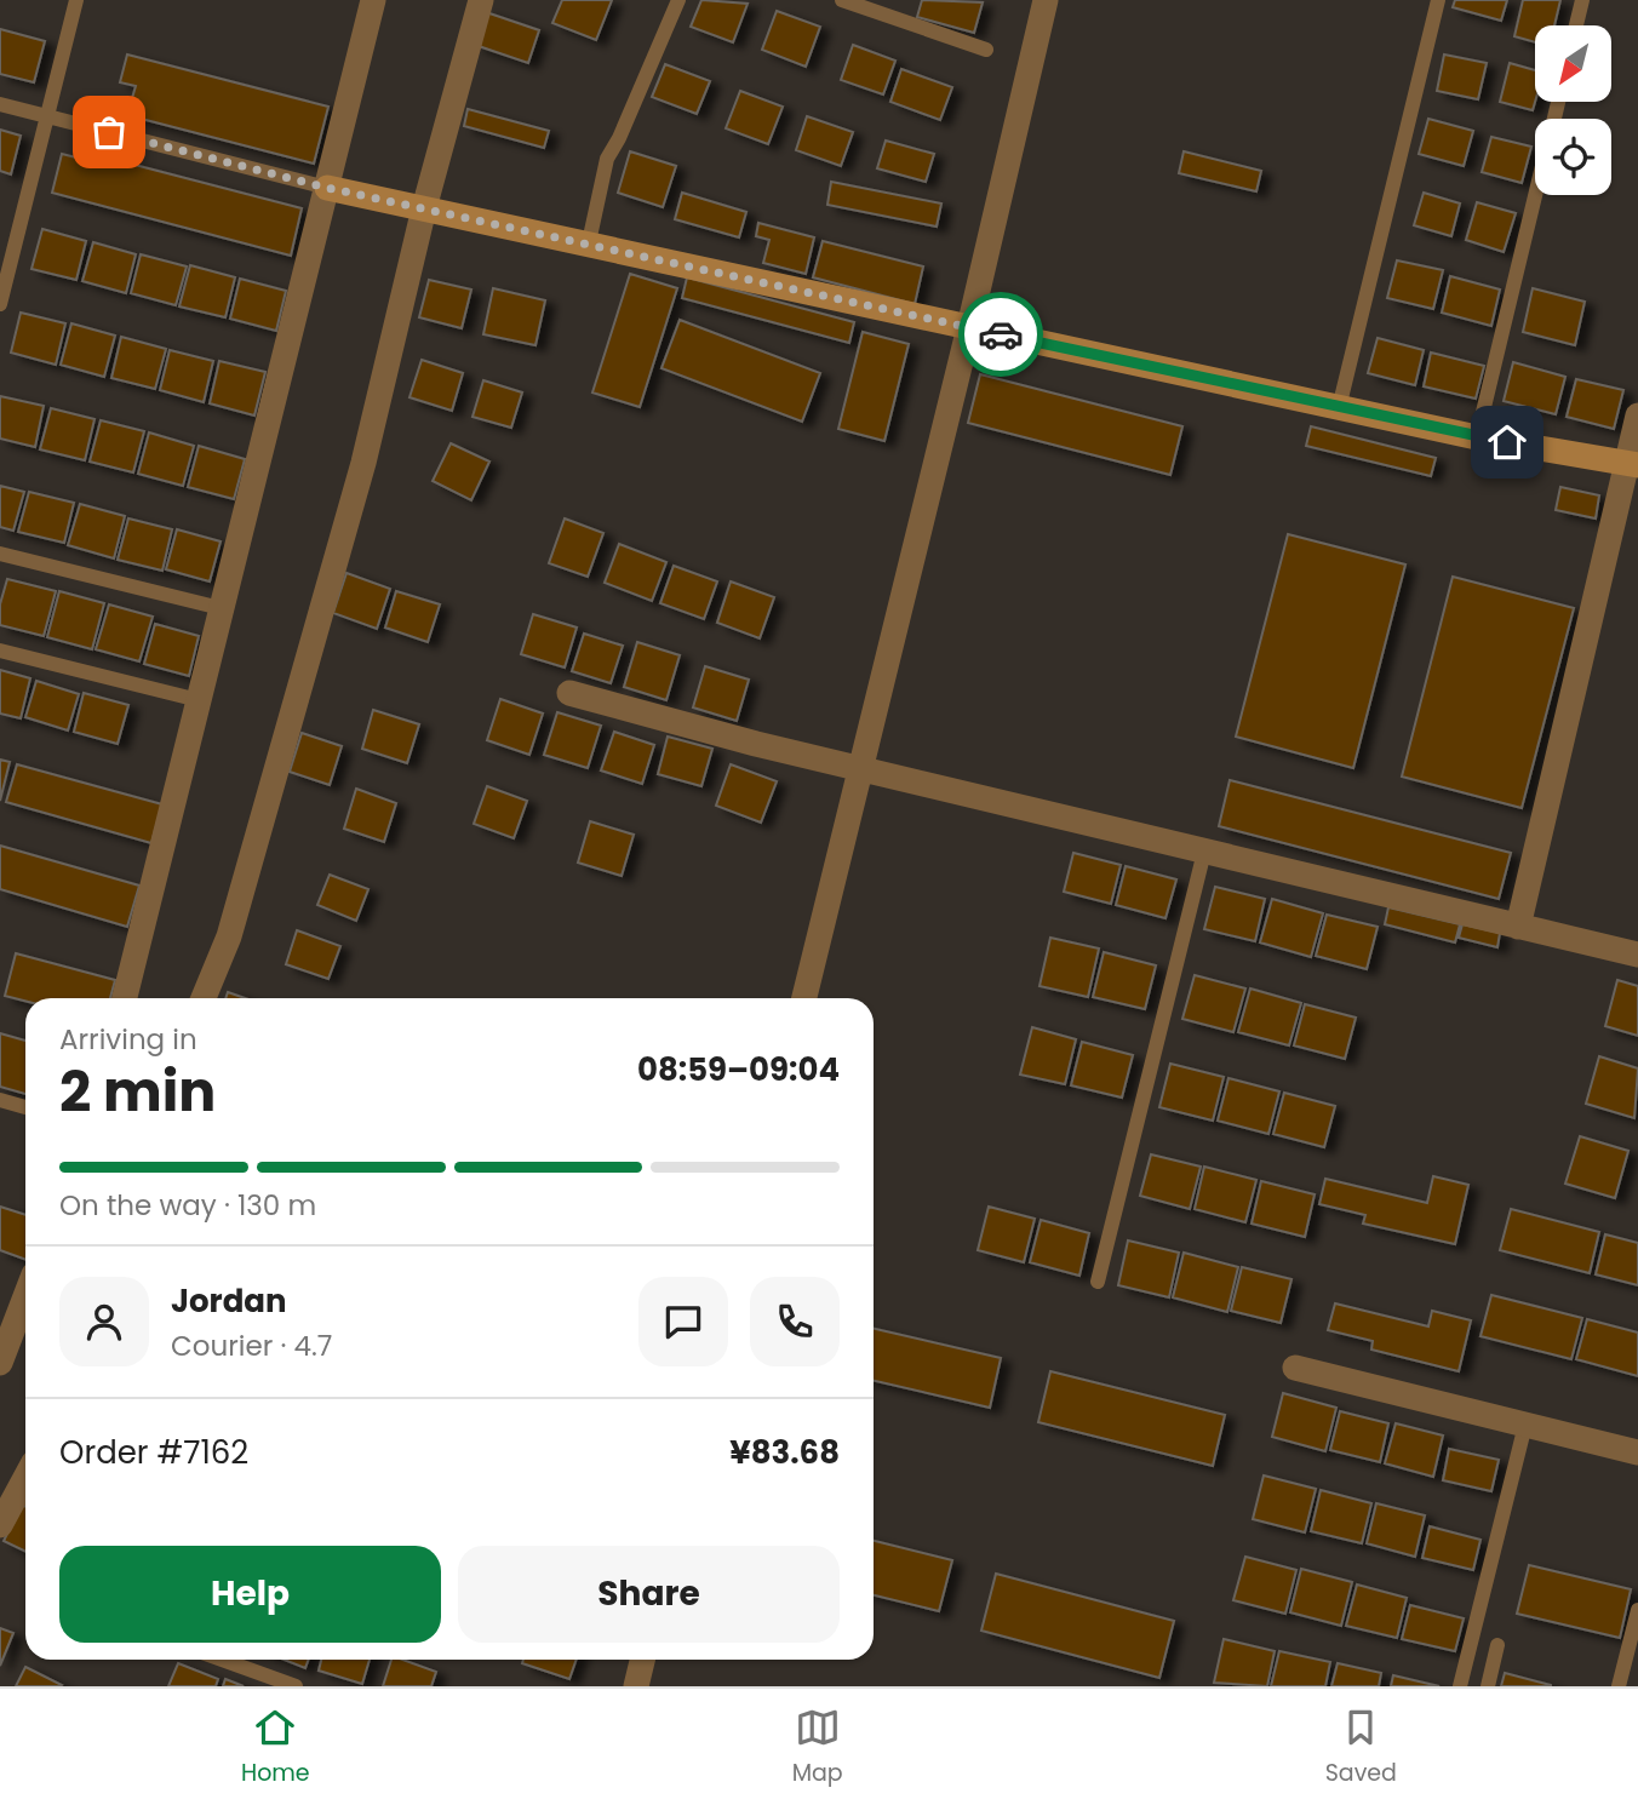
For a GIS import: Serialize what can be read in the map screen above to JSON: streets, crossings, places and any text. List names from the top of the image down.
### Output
{
  "north": "bottom left",
  "page": {
    "heading": ["2 min", "Arriving in", "08:59–09:04"],
    "panel": [
      "Jordan",
      "Courier · 4.7",
      "Order #7162",
      "¥83.68"
    ],
    "bar": "On the way · 130 m",
    "buttons": ["Help", "Share"],
    "tabs": ["Home", "Map", "Saved"]
  }
}
